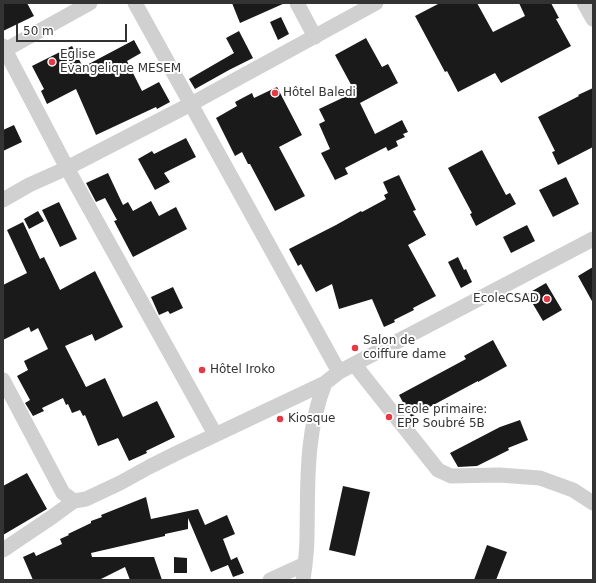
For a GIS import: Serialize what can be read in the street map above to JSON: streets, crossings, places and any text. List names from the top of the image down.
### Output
{
  "places": [
    "Eglise Evangelique MESEM",
    "Hôtel Baledi",
    "EcoleCSAD",
    "Salon de coiffure dame",
    "Hôtel Iroko",
    "Ecole primaire: EPP Soubré 5B",
    "Kiosque"
  ],
  "scale_bar": "50 m"
}
